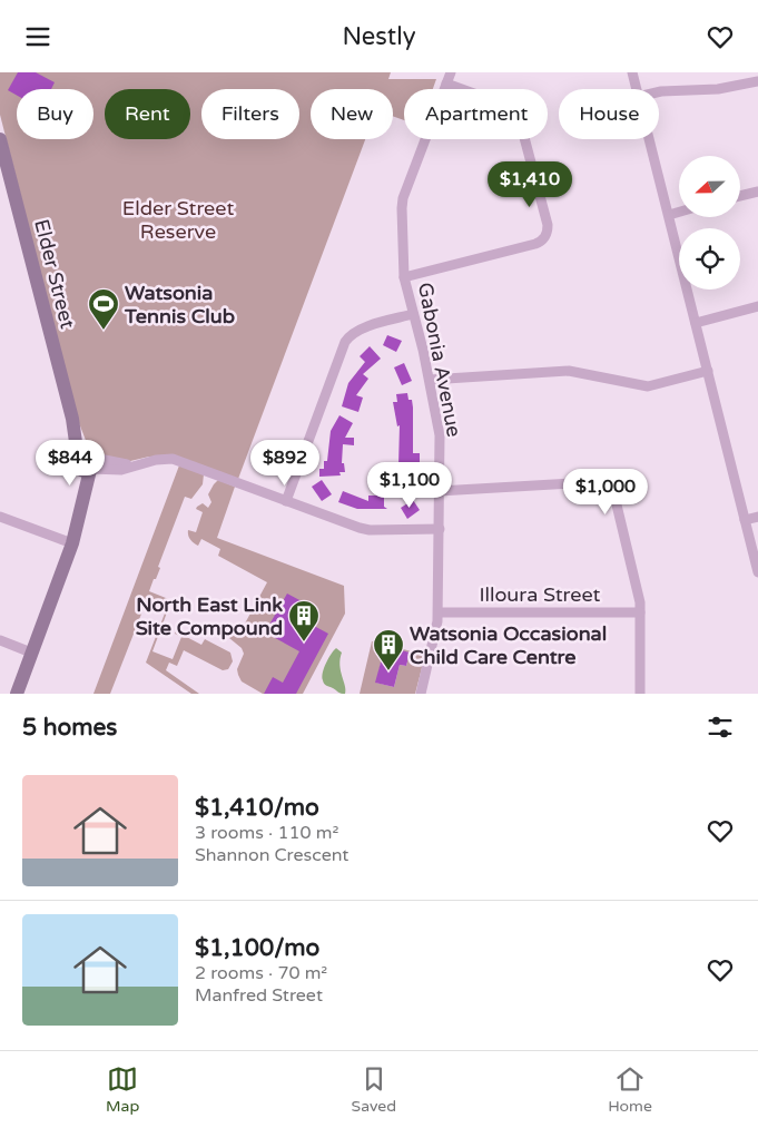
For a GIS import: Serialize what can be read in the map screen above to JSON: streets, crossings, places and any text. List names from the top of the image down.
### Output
{
  "streets": {
    "street": ["Elder Street", "Gabonia Avenue", "Illoura Street"]
  },
  "crossings": [
    ["Gabonia Avenue", "Illoura Street"]
  ],
  "parks": ["Elder Street Reserve"],
  "places": {
    "sports": ["Watsonia Tennis Club"],
    "building": ["North East Link Site Compound", "Watsonia Occasional Child Care Centre"]
  },
  "north": "left",
  "page": {
    "header": "Nestly",
    "chip": [
      "Buy",
      "Rent",
      "Filters",
      "New",
      "Apartment",
      "House"
    ],
    "price": [
      "$1,410",
      "$844",
      "$892",
      "$1,100",
      "$1,000"
    ],
    "heading": "5 homes",
    "list": [
      {
        "name": "$1,410/mo",
        "note": "3 rooms · 110 m² · Shannon Crescent"
      },
      {
        "name": "$1,100/mo",
        "note": "2 rooms · 70 m² · Manfred Street"
      }
    ],
    "tabs": ["Map", "Saved", "Home"]
  }
}
